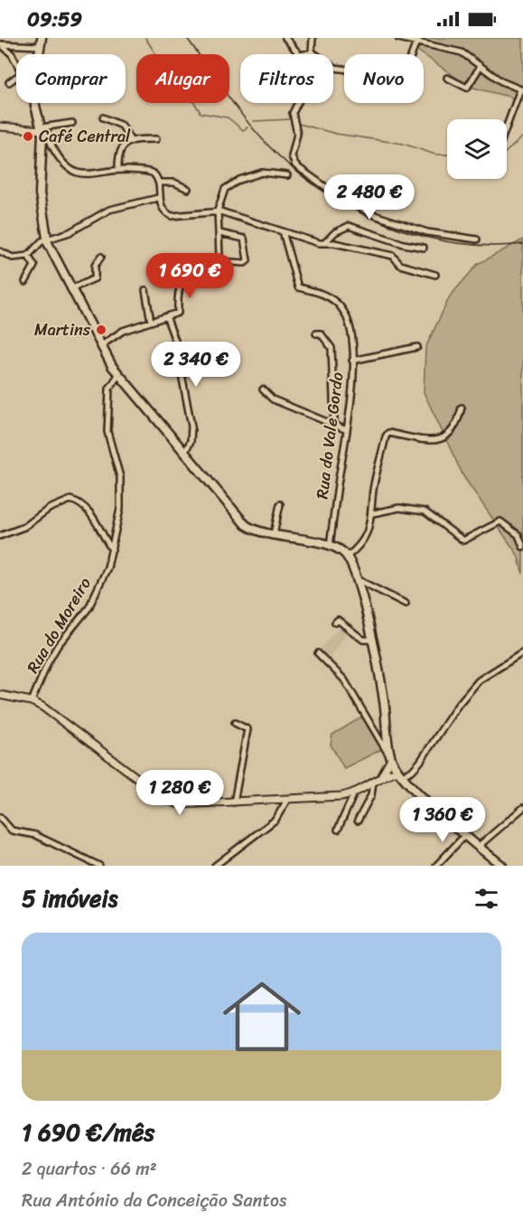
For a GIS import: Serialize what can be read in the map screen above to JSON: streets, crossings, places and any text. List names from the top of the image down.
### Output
{
  "streets": {
    "street": ["Rua do Vale Gordo", "Rua do Moreiro"]
  },
  "places": ["Café Central", "Martins"],
  "page": {
    "status": "09:59",
    "chip": [
      "Comprar",
      "Alugar",
      "Filtros",
      "Novo"
    ],
    "price": [
      "2 480 €",
      "1 690 €",
      "2 340 €",
      "1 280 €",
      "1 360 €"
    ],
    "heading": "5 imóveis",
    "list": [
      {
        "name": "1 690 €/mês",
        "note": "2 quartos · 66 m² · Rua António da Conceição Santos"
      }
    ]
  }
}
